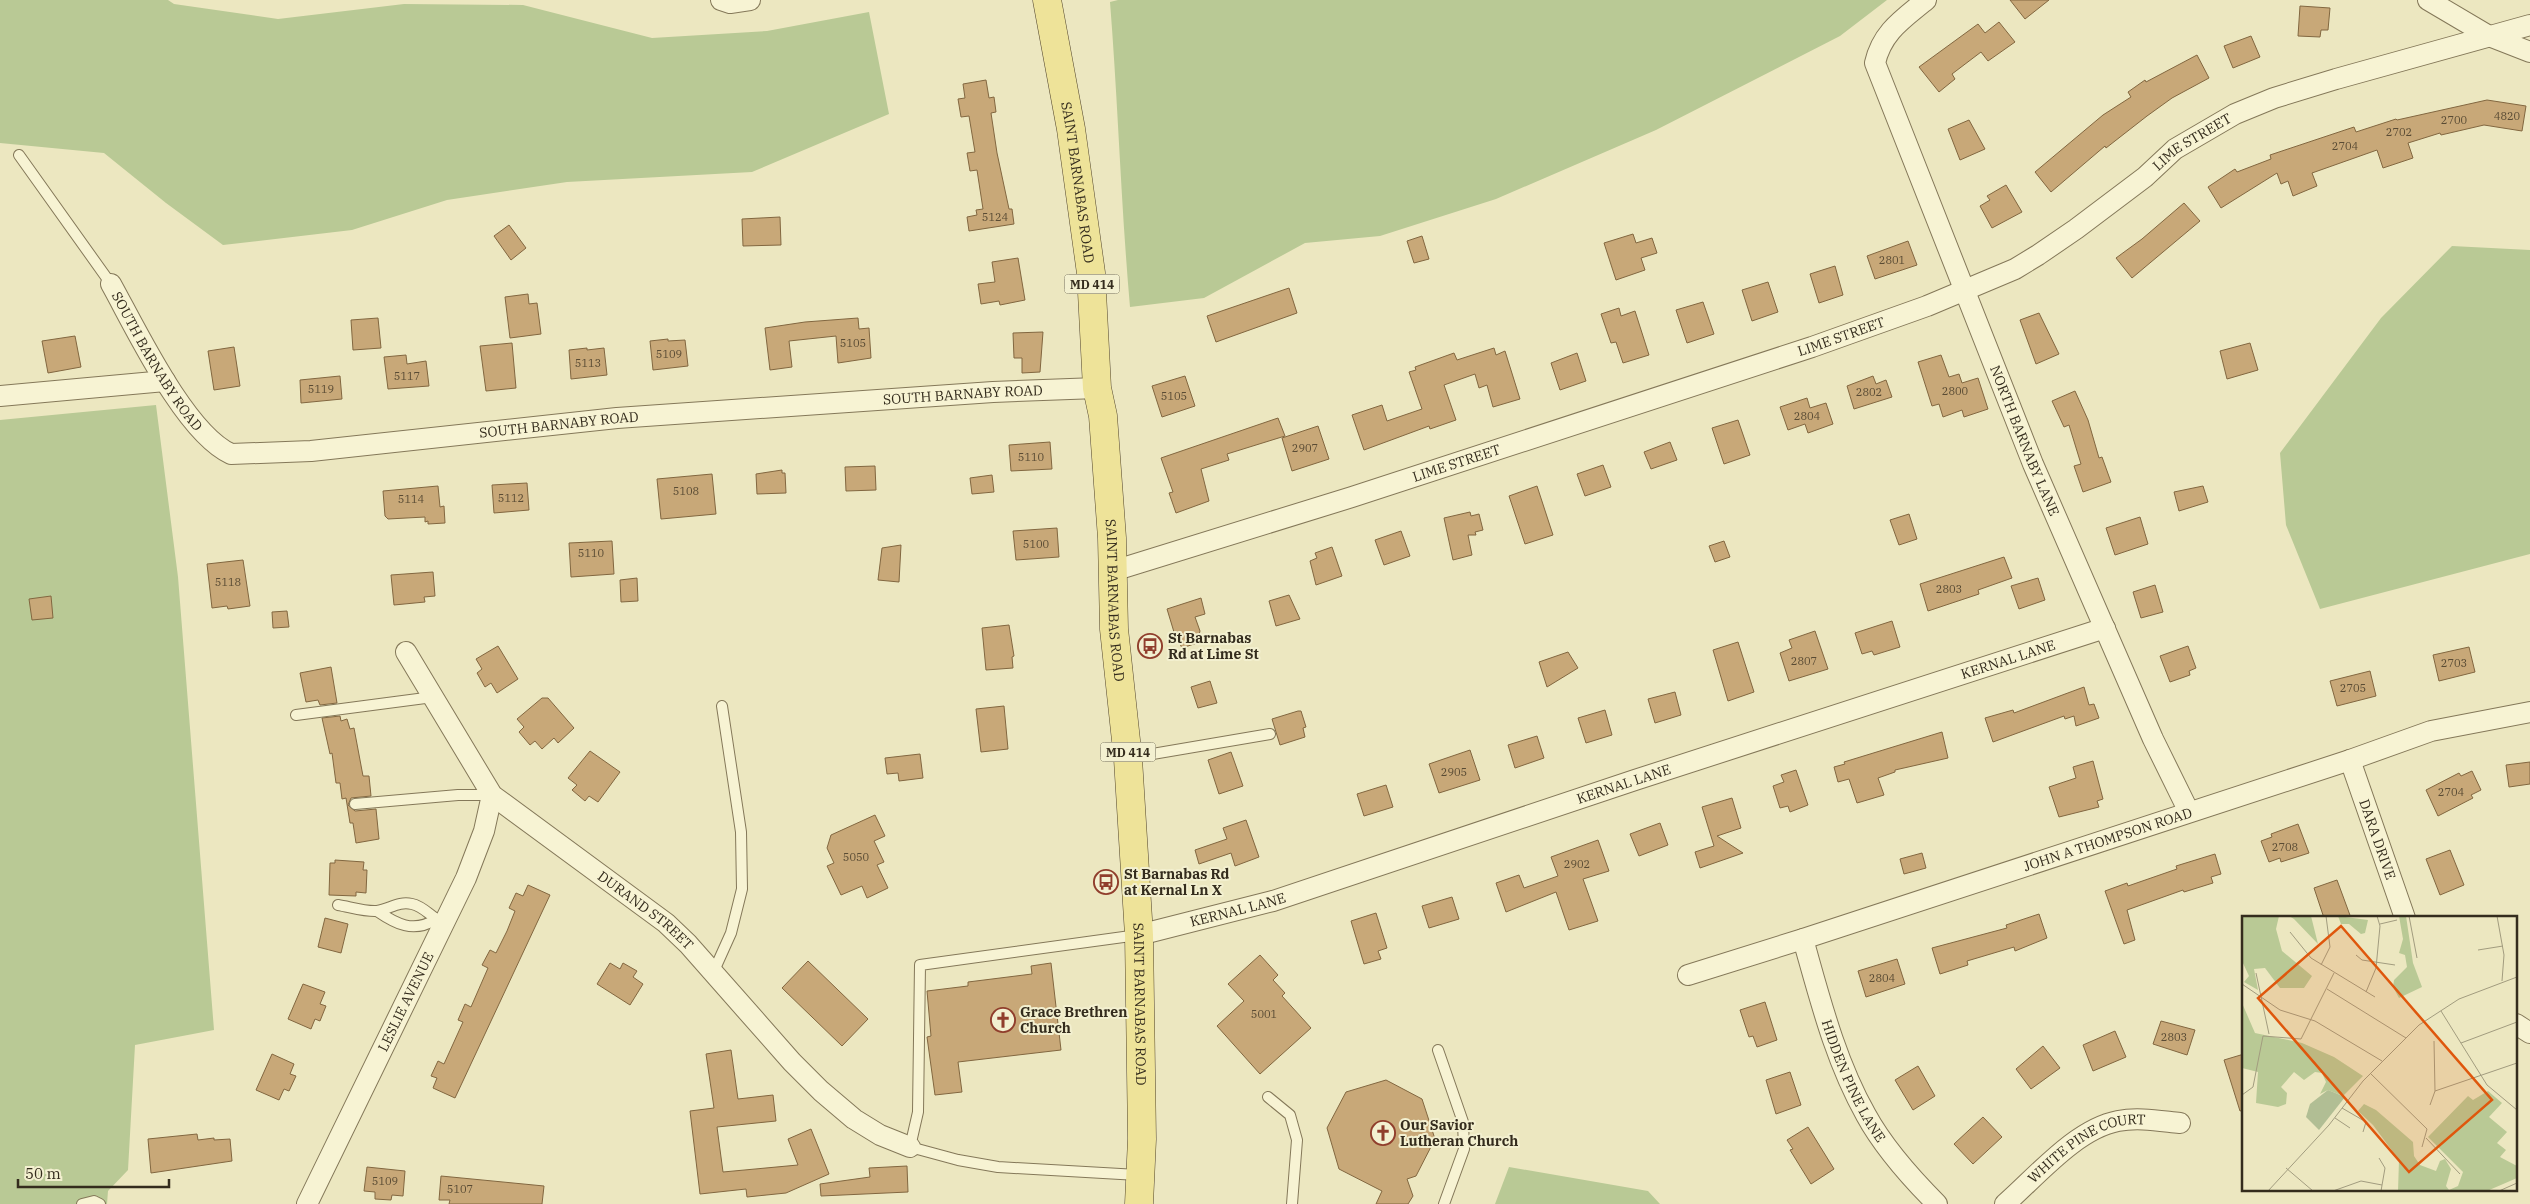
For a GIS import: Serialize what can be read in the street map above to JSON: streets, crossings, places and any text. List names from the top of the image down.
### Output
{
  "streets": {
    "main road": ["SAINT BARNABAS ROAD", "MD 414"],
    "street": [
      "LIME STREET",
      "SOUTH BARNABY ROAD",
      "NORTH BARNABY LANE",
      "KERNAL LANE",
      "JOHN A THOMPSON ROAD",
      "DARA DRIVE",
      "DURAND STREET",
      "LESLIE AVENUE",
      "HIDDEN PINE LANE",
      "WHITE PINE COURT"
    ]
  },
  "crossings": [
    ["LIME STREET", "SAINT BARNABAS ROAD"],
    ["LIME STREET", "NORTH BARNABY LANE"],
    ["SAINT BARNABAS ROAD", "SOUTH BARNABY ROAD"],
    ["SAINT BARNABAS ROAD", "KERNAL LANE"],
    ["NORTH BARNABY LANE", "KERNAL LANE"],
    ["NORTH BARNABY LANE", "JOHN A THOMPSON ROAD"],
    ["JOHN A THOMPSON ROAD", "DARA DRIVE"],
    ["JOHN A THOMPSON ROAD", "HIDDEN PINE LANE"],
    ["DURAND STREET", "LESLIE AVENUE"]
  ],
  "places": {
    "bus stop": ["St Barnabas Rd at Lime St", "St Barnabas Rd at Kernal Ln X"],
    "church": ["Grace Brethren Church", "Our Savior Lutheran Church"]
  },
  "house_numbers": [
    "4820",
    "2700",
    "2702",
    "2704",
    "5124",
    "2801",
    "5105",
    "5109",
    "5113",
    "5117",
    "5119",
    "2800",
    "2802",
    "5105",
    "2804",
    "2907",
    "5110",
    "5108",
    "5112",
    "5114",
    "5100",
    "5110",
    "5118",
    "2803",
    "2807",
    "2703",
    "2705",
    "2905",
    "2704",
    "2708",
    "5050",
    "2902",
    "2804",
    "5001",
    "2803",
    "5109",
    "5107"
  ],
  "scale_bar": "50 m"
}
